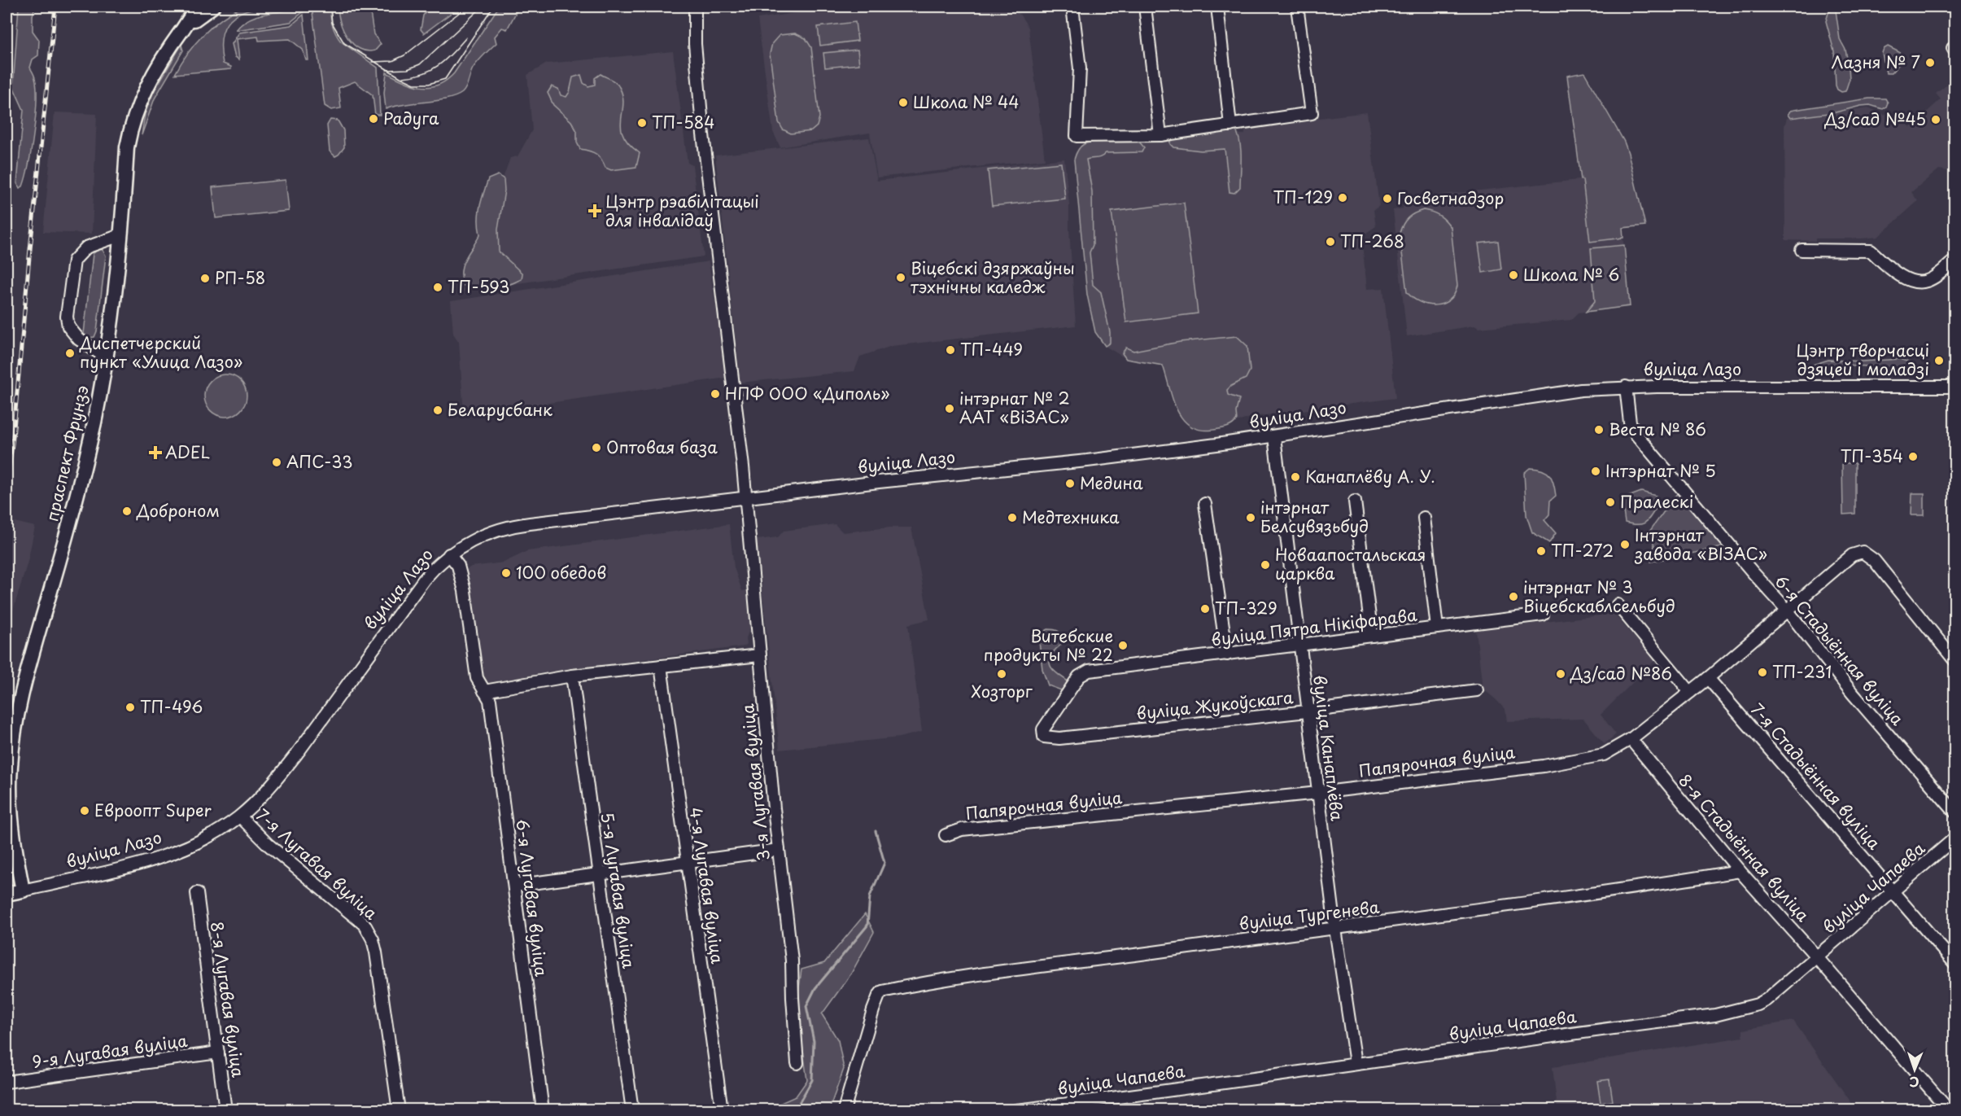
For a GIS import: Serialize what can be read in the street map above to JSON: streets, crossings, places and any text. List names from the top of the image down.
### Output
{
  "streets": {
    "main road": ["вуліца Лазо", "праспект Фрунзэ"],
    "street": [
      "вуліца Пятра Нікіфарава",
      "6-я Стадыённая вуліца",
      "вуліца Жукоўскага",
      "вуліца Канаплёва",
      "Папярочная вуліца",
      "7-я Стадыённая вуліца",
      "3-я Лугавая вуліца",
      "8-я Стадыённая вуліца",
      "7-я Лугавая вуліца",
      "4-я Лугавая вуліца",
      "вуліца Чапаева",
      "5-я Лугавая вуліца",
      "6-я Лугавая вуліца",
      "вуліца Тургенева",
      "8-я Лугавая вуліца",
      "9-я Лугавая вуліца"
    ]
  },
  "crossings": [
    ["вуліца Лазо", "праспект Фрунзэ"],
    ["вуліца Лазо", "6-я Стадыённая вуліца"],
    ["вуліца Лазо", "вуліца Канаплёва"],
    ["вуліца Лазо", "3-я Лугавая вуліца"],
    ["вуліца Лазо", "7-я Лугавая вуліца"],
    ["вуліца Лазо", "6-я Лугавая вуліца"],
    ["вуліца Пятра Нікіфарава", "вуліца Жукоўскага"],
    ["вуліца Пятра Нікіфарава", "вуліца Канаплёва"],
    ["6-я Стадыённая вуліца", "Папярочная вуліца"],
    ["вуліца Жукоўскага", "вуліца Канаплёва"],
    ["вуліца Канаплёва", "Папярочная вуліца"],
    ["вуліца Канаплёва", "вуліца Чапаева"],
    ["вуліца Канаплёва", "вуліца Тургенева"],
    ["Папярочная вуліца", "7-я Стадыённая вуліца"],
    ["Папярочная вуліца", "8-я Стадыённая вуліца"],
    ["7-я Стадыённая вуліца", "вуліца Чапаева"],
    ["8-я Стадыённая вуліца", "вуліца Чапаева"],
    ["8-я Стадыённая вуліца", "вуліца Тургенева"],
    ["8-я Лугавая вуліца", "9-я Лугавая вуліца"]
  ],
  "places": {
    "other": [
      "Лазня № 7",
      "Школа № 44",
      "Радуга",
      "Дз/сад №45",
      "ТП-584",
      "ТП-129",
      "Госветнадзор",
      "ТП-268",
      "Школа № 6",
      "Віцебскі дзяржаўны тэхнічны каледж",
      "РП-58",
      "ТП-593",
      "ТП-449",
      "Диспетчерский пункт «Улица Лазо»",
      "Цэнтр творчасці дзяцей і моладзі",
      "НПФ ООО «Диполь»",
      "інтэрнат № 2 ААТ «ВіЗАС»",
      "Беларусбанк",
      "Веста № 86",
      "Оптовая база",
      "ТП-354",
      "АПС-33",
      "Інтэрнат № 5",
      "Канаплёву А. У.",
      "Медина",
      "Пралескі",
      "Доброном",
      "Медтехника",
      "інтэрнат Белсувязьбуд",
      "Інтэрнат завода «ВІЗАС»",
      "ТП-272",
      "Новаапостальская царква",
      "100 обедов",
      "інтэрнат № 3 Віцебскаблсельбуд",
      "ТП-329",
      "Витебские продукты № 22",
      "ТП-231",
      "Хозторг",
      "Дз/сад №86",
      "ТП-496",
      "Евроопт Super"
    ],
    "health": ["Цэнтр рэабілітацыі для інвалідаў", "ADEL"]
  },
  "north": "bottom"
}
